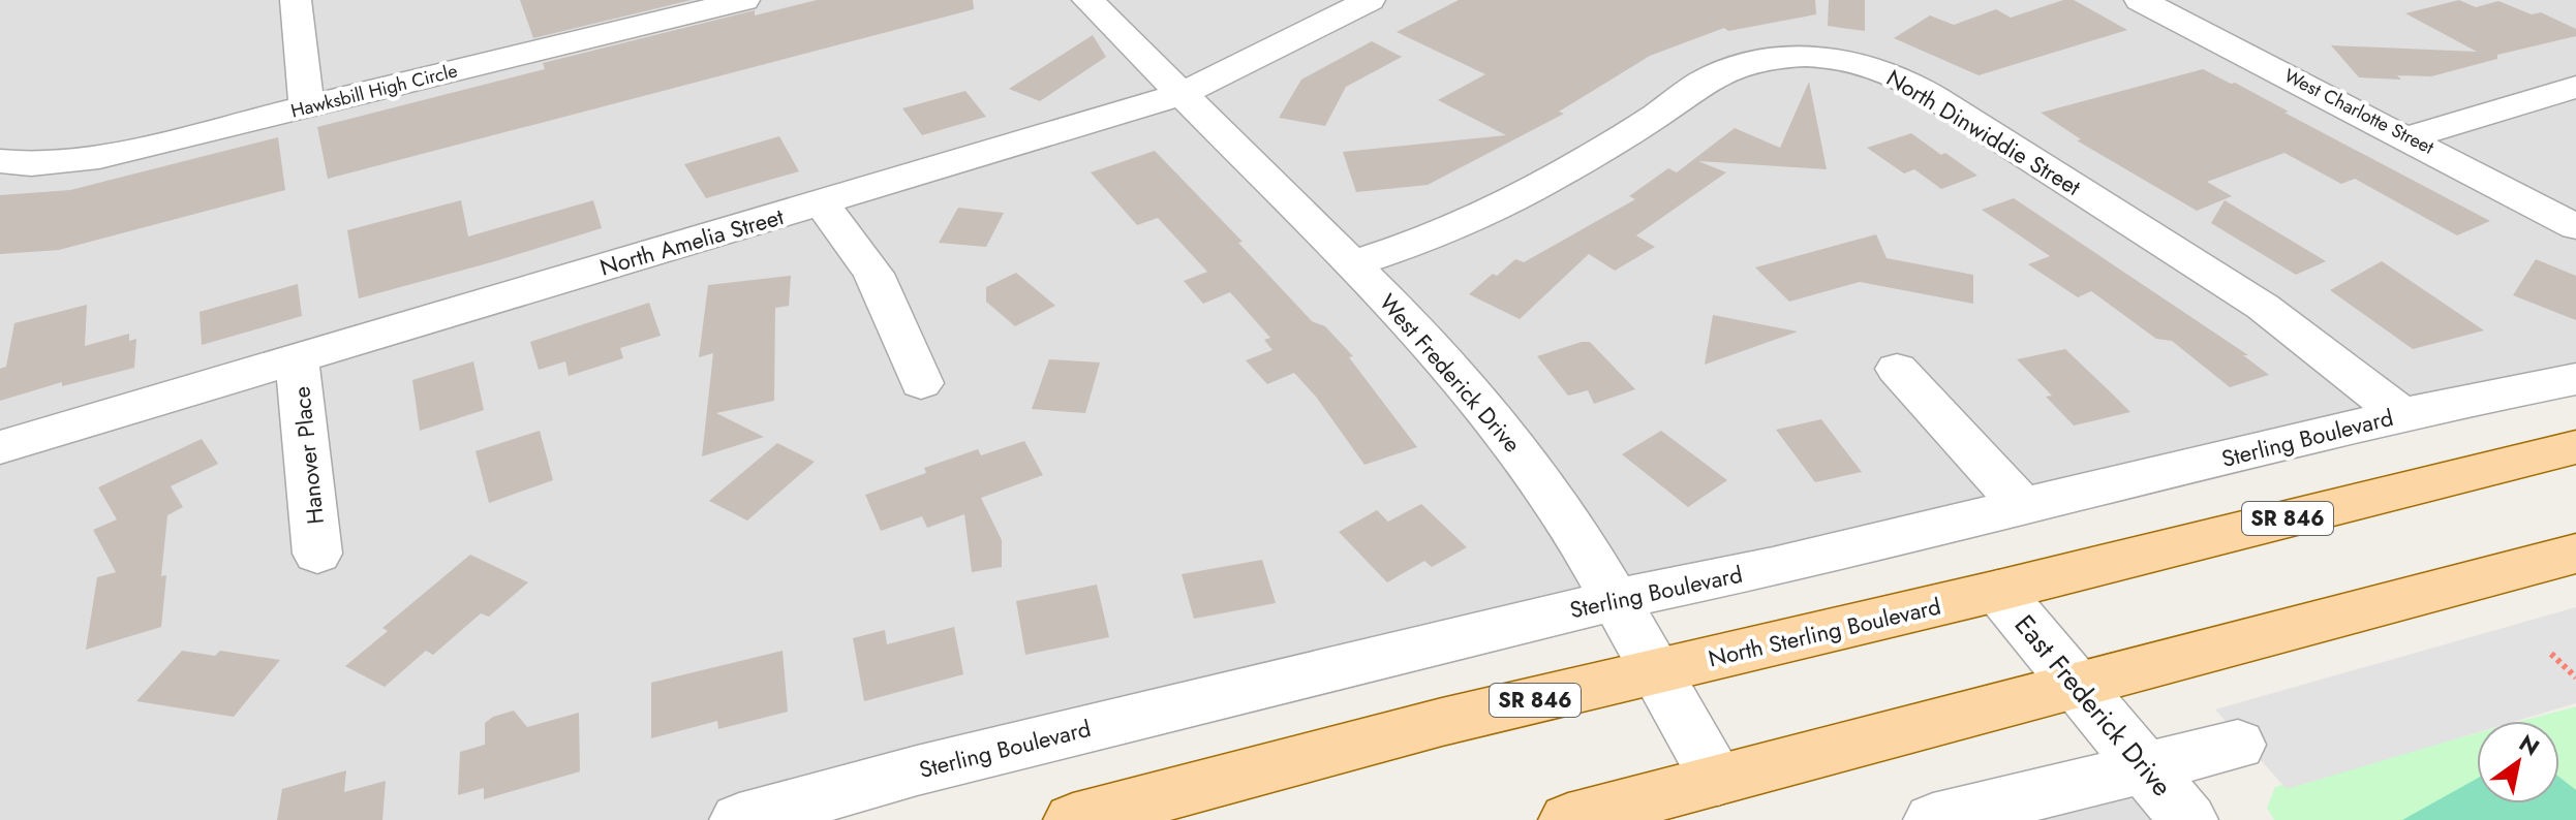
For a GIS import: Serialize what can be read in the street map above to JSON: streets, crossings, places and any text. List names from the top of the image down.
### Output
{
  "streets": {
    "main road": ["SR 846", "North Sterling Boulevard"],
    "street": [
      "Hawksbill High Circle",
      "West Charlotte Street",
      "North Dinwiddie Street",
      "North Amelia Street",
      "West Frederick Drive",
      "Sterling Boulevard",
      "Hanover Place",
      "East Frederick Drive"
    ]
  },
  "crossings": [
    ["North Dinwiddie Street", "West Frederick Drive"],
    ["North Dinwiddie Street", "Sterling Boulevard"],
    ["North Amelia Street", "West Frederick Drive"],
    ["North Amelia Street", "Hanover Place"],
    ["West Frederick Drive", "Sterling Boulevard"],
    ["West Frederick Drive", "North Sterling Boulevard"],
    ["North Sterling Boulevard", "East Frederick Drive"]
  ],
  "north": "top right"
}
